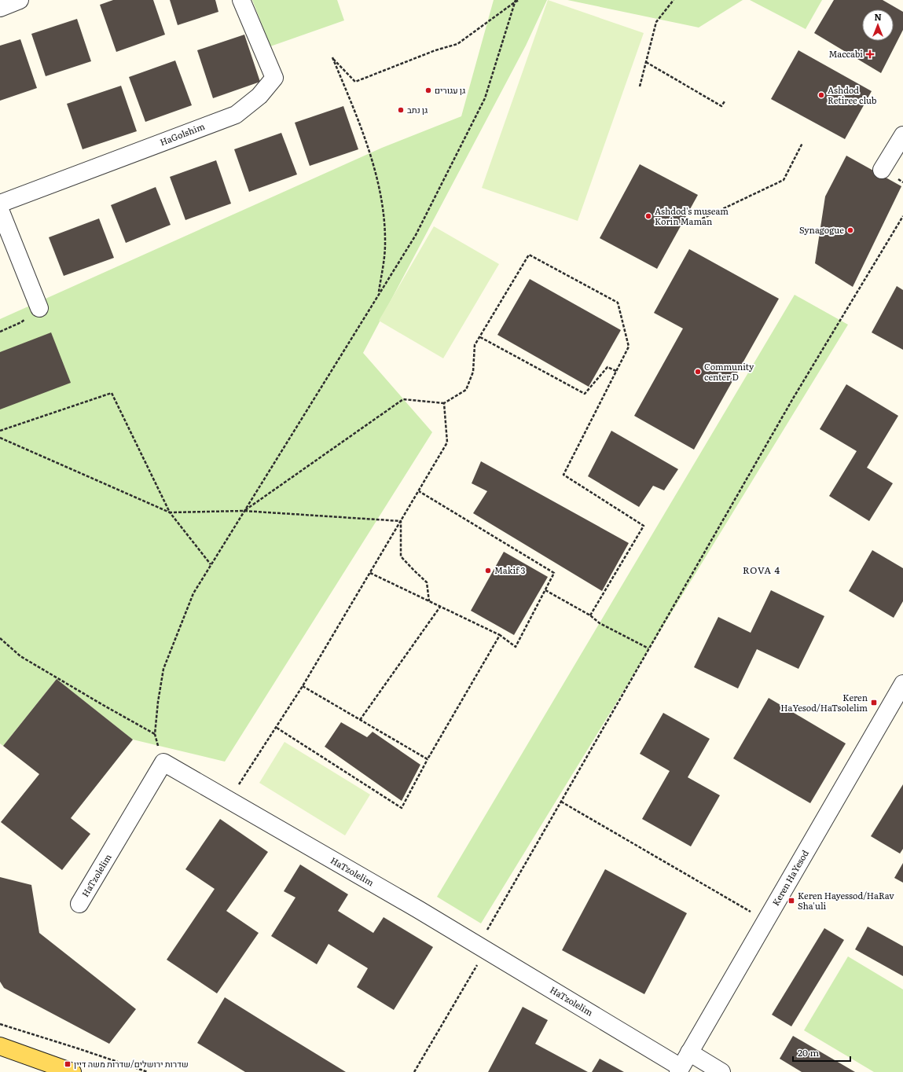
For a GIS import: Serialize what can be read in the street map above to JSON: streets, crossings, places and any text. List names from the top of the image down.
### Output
{
  "streets": {
    "street": ["HaGolshim", "HaTzolelim", "Keren HaYesod"]
  },
  "crossings": [
    ["HaTzolelim", "Keren HaYesod"]
  ],
  "districts": ["ROVA 4"],
  "places": {
    "health": ["Maccabi"],
    "other": [
      "גן עגורים",
      "Ashdod Retiree club",
      "גן נתב",
      "Ashdod's museam Korin Maman",
      "Synagogue",
      "Community center D",
      "Makif 3"
    ],
    "transit": ["Keren HaYesod/HaTsolelim", "Keren Hayessod/HaRav Sha'uli", "שדרות ירושלים/שדרות משה דיין"]
  },
  "scale_bar": "20 m",
  "north": "top"
}
